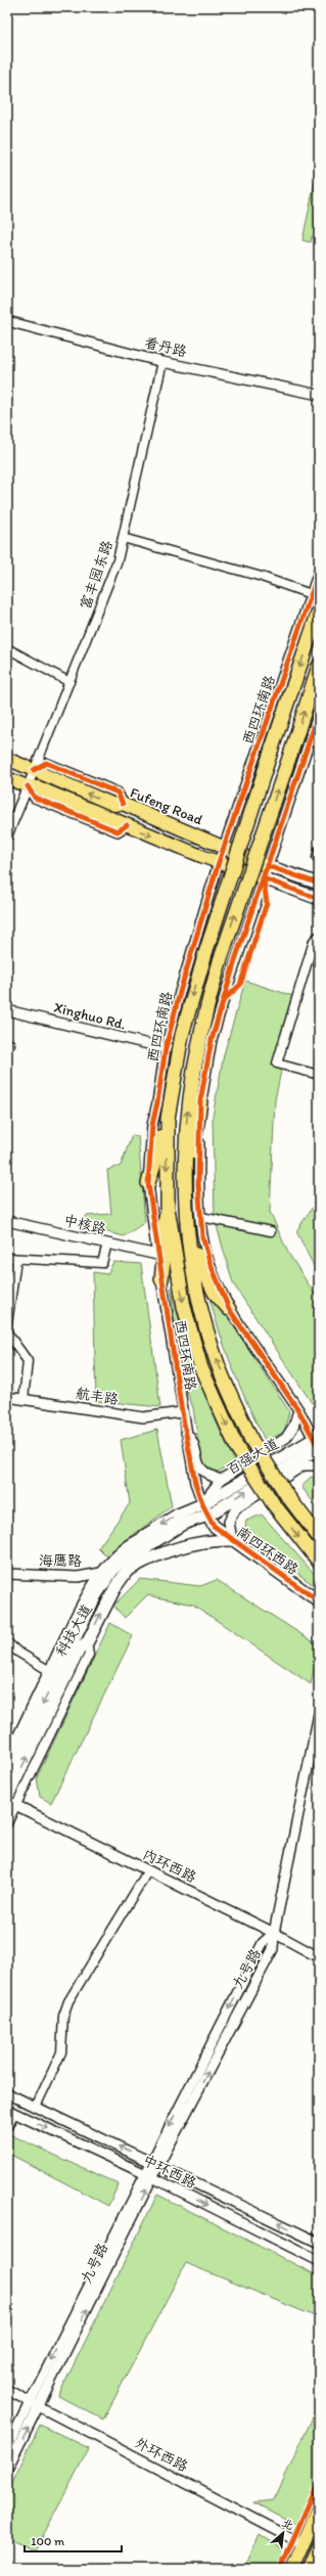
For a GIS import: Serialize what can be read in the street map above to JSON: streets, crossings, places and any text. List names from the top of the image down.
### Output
{
  "streets": {
    "highway": ["西四环南路", "南四环西路"],
    "main road": ["Fufeng Road", "百强大道", "科技大道"],
    "street": [
      "看丹路",
      "富丰园东路",
      "Xinghuo Rd.",
      "中核路",
      "航丰路",
      "海鹰路",
      "内环西路",
      "九号路",
      "中环西路",
      "外环西路"
    ]
  },
  "crossings": [
    ["看丹路", "富丰园东路"],
    ["富丰园东路", "Fufeng Road"],
    ["西四环南路", "Fufeng Road"],
    ["西四环南路", "Xinghuo Rd."],
    ["西四环南路", "中核路"],
    ["西四环南路", "航丰路"],
    ["西四环南路", "百强大道"],
    ["西四环南路", "南四环西路"],
    ["西四环南路", "科技大道"],
    ["百强大道", "南四环西路"],
    ["百强大道", "科技大道"],
    ["南四环西路", "科技大道"],
    ["海鹰路", "科技大道"],
    ["科技大道", "内环西路"],
    ["内环西路", "九号路"],
    ["九号路", "中环西路"],
    ["九号路", "外环西路"]
  ],
  "one_way": ["南四环西路"],
  "scale_bar": "100 m",
  "north": "top right"
}
